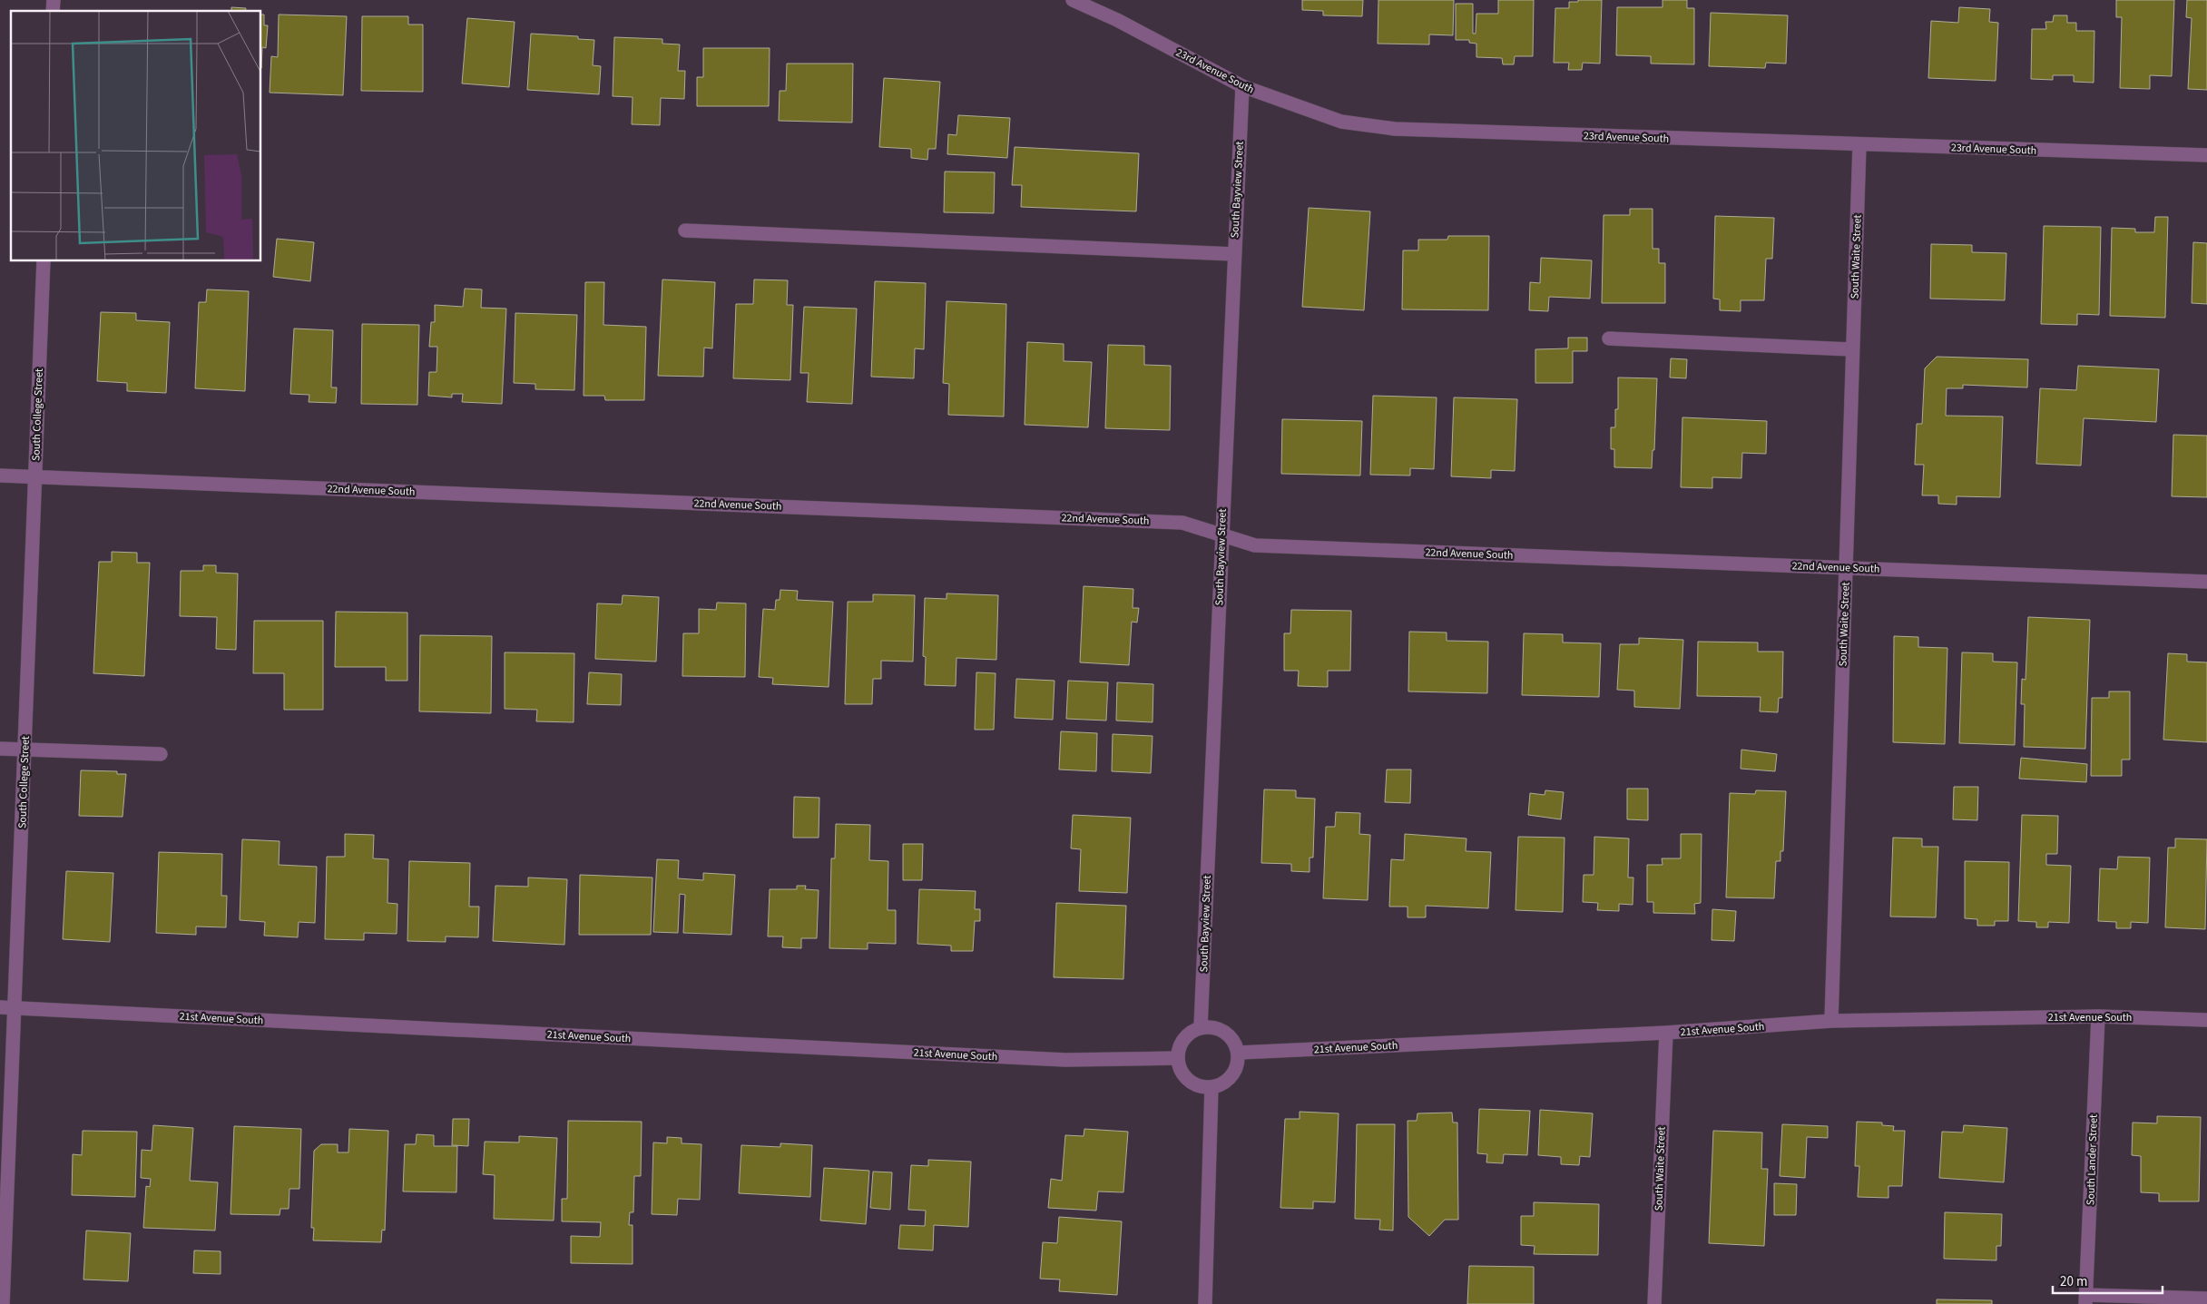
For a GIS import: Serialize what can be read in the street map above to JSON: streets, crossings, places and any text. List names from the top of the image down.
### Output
{
  "streets": {
    "street": [
      "23rd Avenue South",
      "South Bayview Street",
      "South Waite Street",
      "South College Street",
      "22nd Avenue South",
      "21st Avenue South",
      "South Lander Street"
    ]
  },
  "crossings": [
    ["23rd Avenue South", "South Bayview Street"],
    ["23rd Avenue South", "South Waite Street"],
    ["South Bayview Street", "22nd Avenue South"],
    ["South Bayview Street", "21st Avenue South"],
    ["South Waite Street", "22nd Avenue South"],
    ["South Waite Street", "21st Avenue South"],
    ["South College Street", "22nd Avenue South"],
    ["South College Street", "21st Avenue South"],
    ["21st Avenue South", "South Lander Street"]
  ],
  "scale_bar": "20 m"
}
